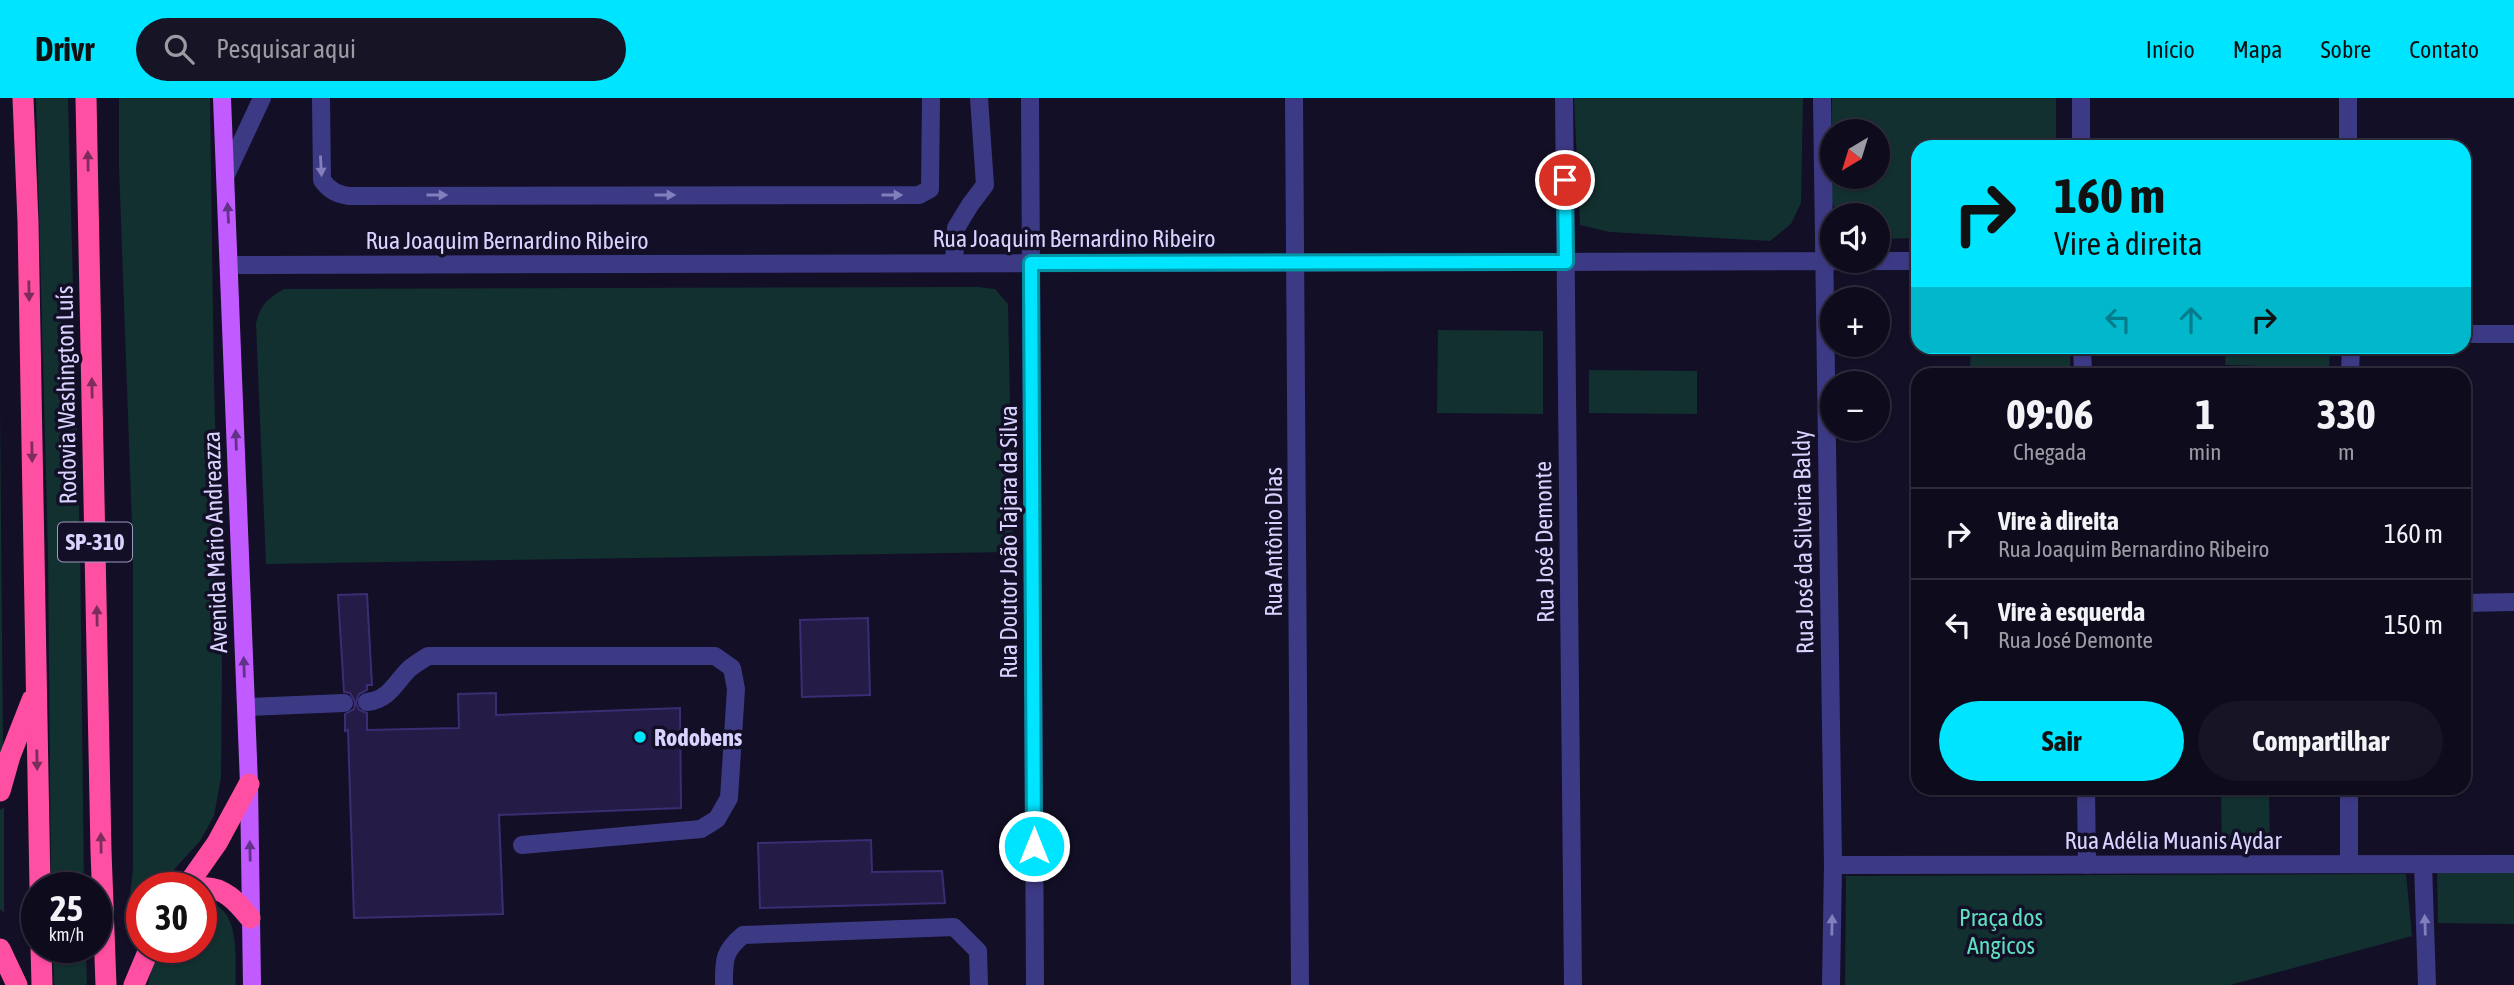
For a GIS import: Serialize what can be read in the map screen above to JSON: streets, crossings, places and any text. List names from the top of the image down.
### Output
{
  "streets": {
    "highway": ["Rodovia Washington Luís", "SP-310"],
    "main road": ["Avenida Mário Andreazza"],
    "street": [
      "Rua Joaquim Bernardino Ribeiro",
      "Rua Doutor João Tajara da Silva",
      "Rua Antônio Dias",
      "Rua José Demonte",
      "Rua José da Silveira Baldy",
      "Rua Adélia Muanis Aydar"
    ]
  },
  "crossings": [
    ["Rua Joaquim Bernardino Ribeiro", "Avenida Mário Andreazza"],
    ["Rua Joaquim Bernardino Ribeiro", "Rua Doutor João Tajara da Silva"],
    ["Rua Joaquim Bernardino Ribeiro", "Rua Antônio Dias"],
    ["Rua Joaquim Bernardino Ribeiro", "Rua José Demonte"],
    ["Rua José da Silveira Baldy", "Rua Adélia Muanis Aydar"]
  ],
  "one_way": ["Avenida Mário Andreazza"],
  "parks": ["Praça dos Angicos"],
  "places": ["Rodobens"],
  "north": "bottom left",
  "page": {
    "header": "Drivr",
    "search": "Pesquisar aqui",
    "nav": [
      "Início",
      "Mapa",
      "Sobre",
      "Contato"
    ],
    "map_buttons": ["+", "−"],
    "turn": ["160 m", "Vire à direita"],
    "eta": [
      "09:06",
      "Chegada",
      "1",
      "min",
      "330",
      "m"
    ],
    "list": [
      {
        "name": "Vire à direita",
        "note": "Rua Joaquim Bernardino Ribeiro",
        "value": "160 m"
      },
      {
        "name": "Vire à esquerda",
        "note": "Rua José Demonte",
        "value": "150 m"
      }
    ],
    "buttons": ["Sair", "Compartilhar"],
    "speed": "25 km/h",
    "limit": "30"
  }
}
